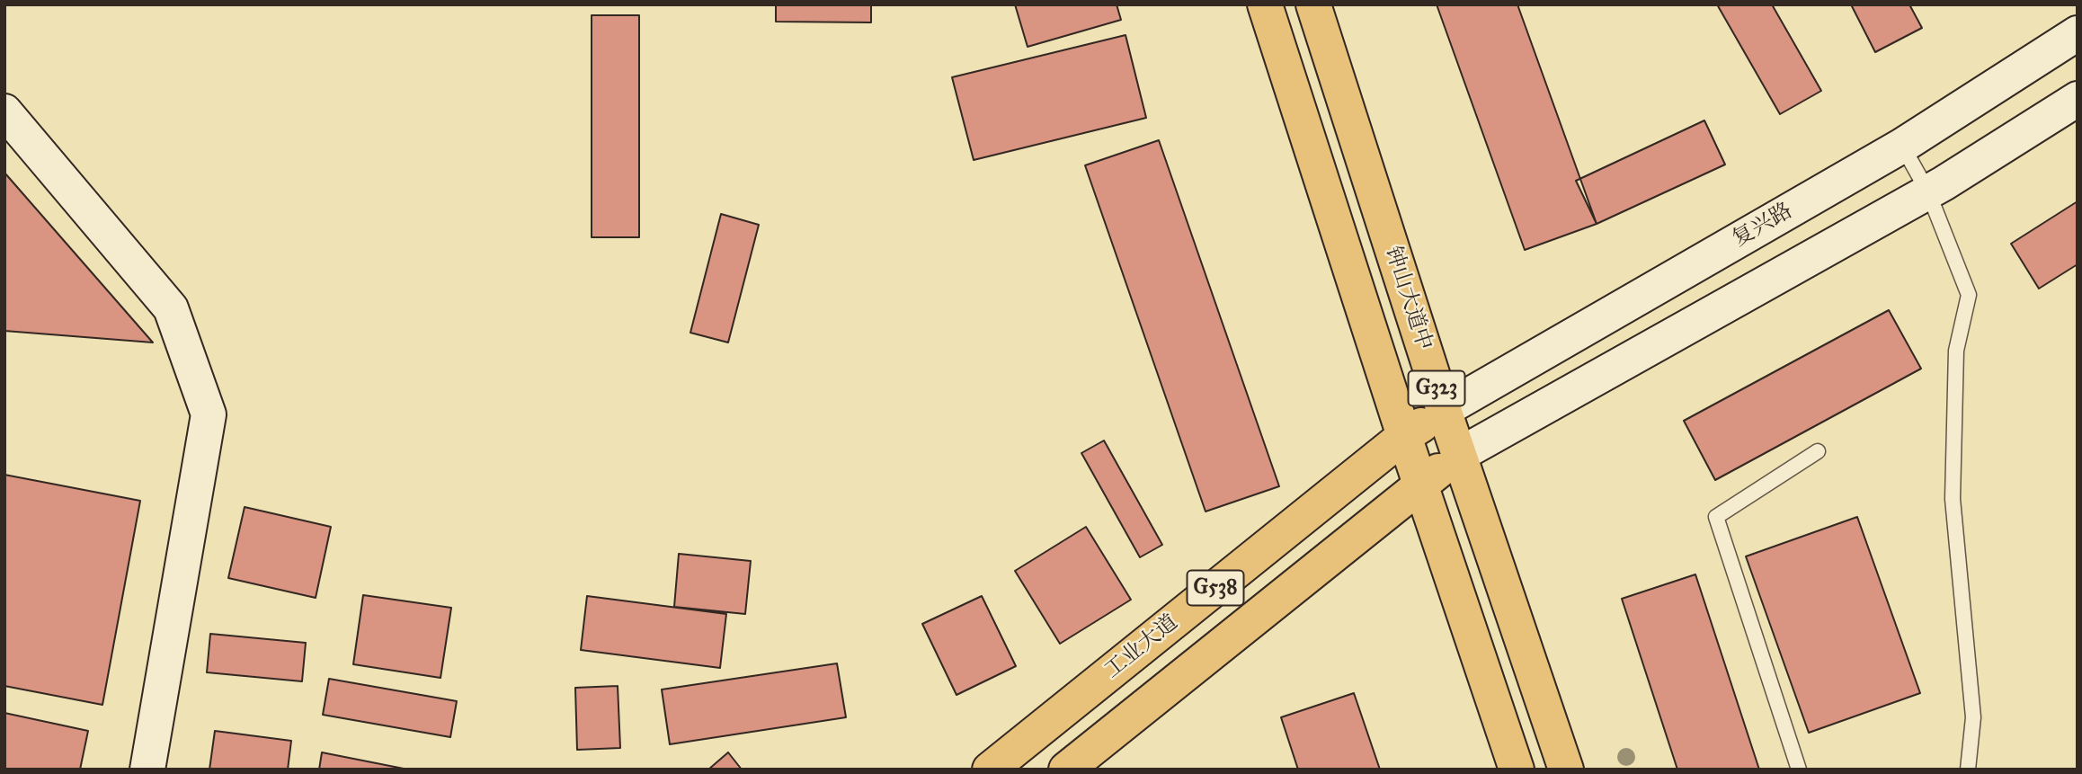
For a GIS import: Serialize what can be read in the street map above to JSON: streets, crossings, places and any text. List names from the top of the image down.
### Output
{
  "streets": {
    "highway": [
      "钟山大道中",
      "G323",
      "G538",
      "工业大道"
    ],
    "main road": ["复兴路"]
  },
  "crossings": [
    ["复兴路", "钟山大道中"],
    ["复兴路", "工业大道"],
    ["钟山大道中", "G538"],
    ["钟山大道中", "工业大道"]
  ]
}
